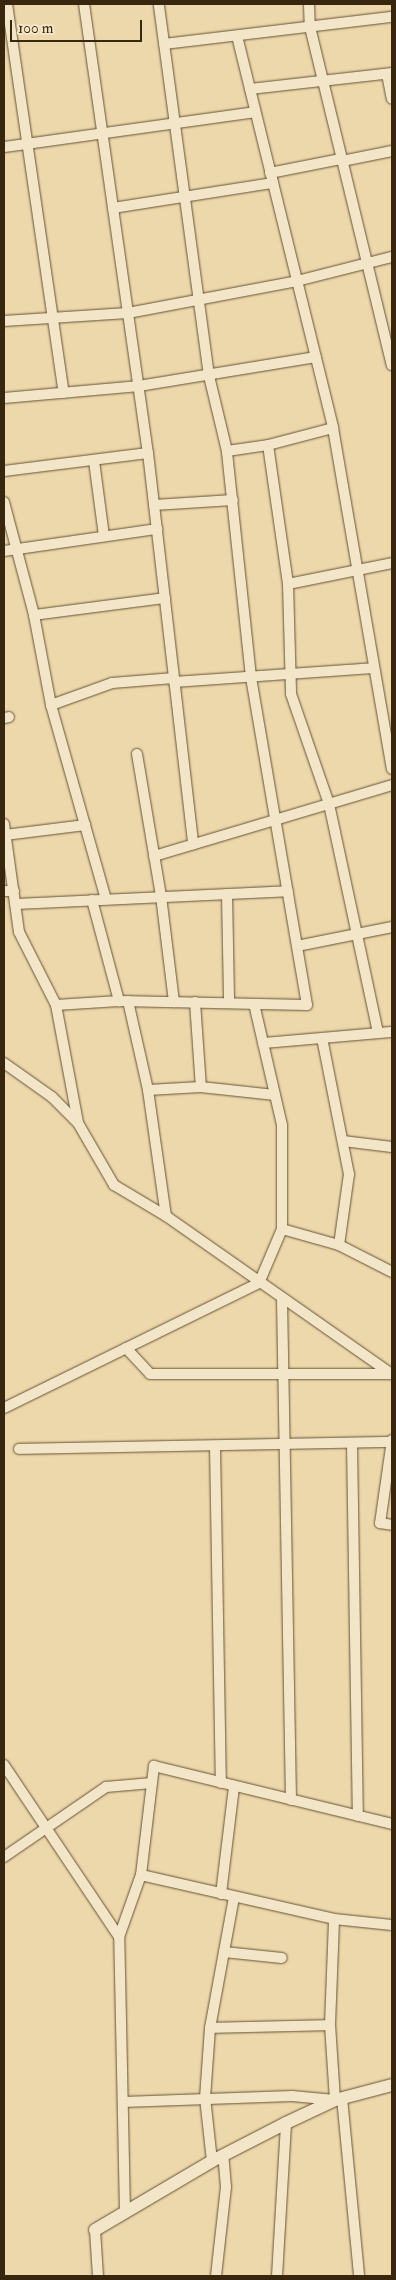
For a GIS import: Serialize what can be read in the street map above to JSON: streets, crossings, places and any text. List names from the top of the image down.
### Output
{
  "scale_bar": "100 m"
}
